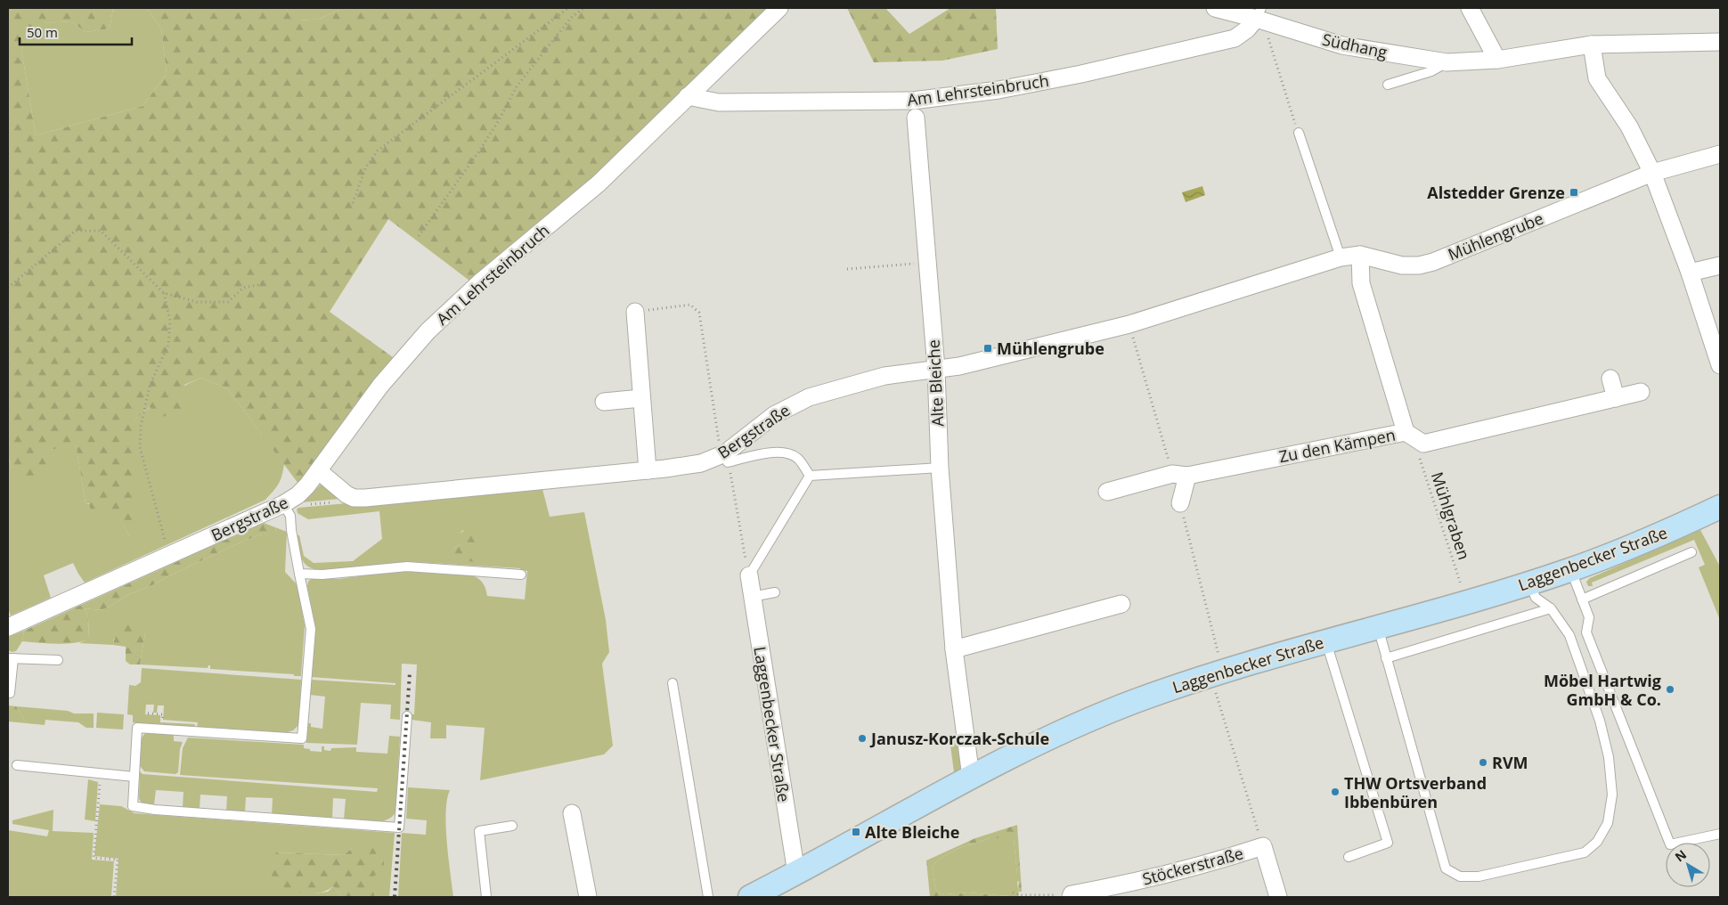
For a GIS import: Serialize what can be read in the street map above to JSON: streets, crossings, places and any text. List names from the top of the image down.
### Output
{
  "streets": {
    "street": [
      "Südhang",
      "Am Lehrsteinbruch",
      "Mühlengrube",
      "Alte Bleiche",
      "Bergstraße",
      "Zu den Kämpen",
      "Laggenbecker Straße",
      "Stöckerstraße"
    ],
    "path": ["Mühlgraben"]
  },
  "crossings": [
    ["Südhang", "Am Lehrsteinbruch"],
    ["Am Lehrsteinbruch", "Bergstraße"],
    ["Mühlengrube", "Alte Bleiche"],
    ["Mühlengrube", "Bergstraße"],
    ["Alte Bleiche", "Bergstraße"],
    ["Alte Bleiche", "Laggenbecker Straße"],
    ["Zu den Kämpen", "Mühlgraben"],
    ["Mühlgraben", "Laggenbecker Straße"]
  ],
  "places": {
    "transit": ["Alstedder Grenze", "Mühlengrube", "Alte Bleiche"],
    "other": [
      "Möbel Hartwig GmbH & Co.",
      "Janusz-Korczak-Schule",
      "RVM",
      "THW Ortsverband Ibbenbüren"
    ]
  },
  "scale_bar": "50 m",
  "north": "top left"
}
